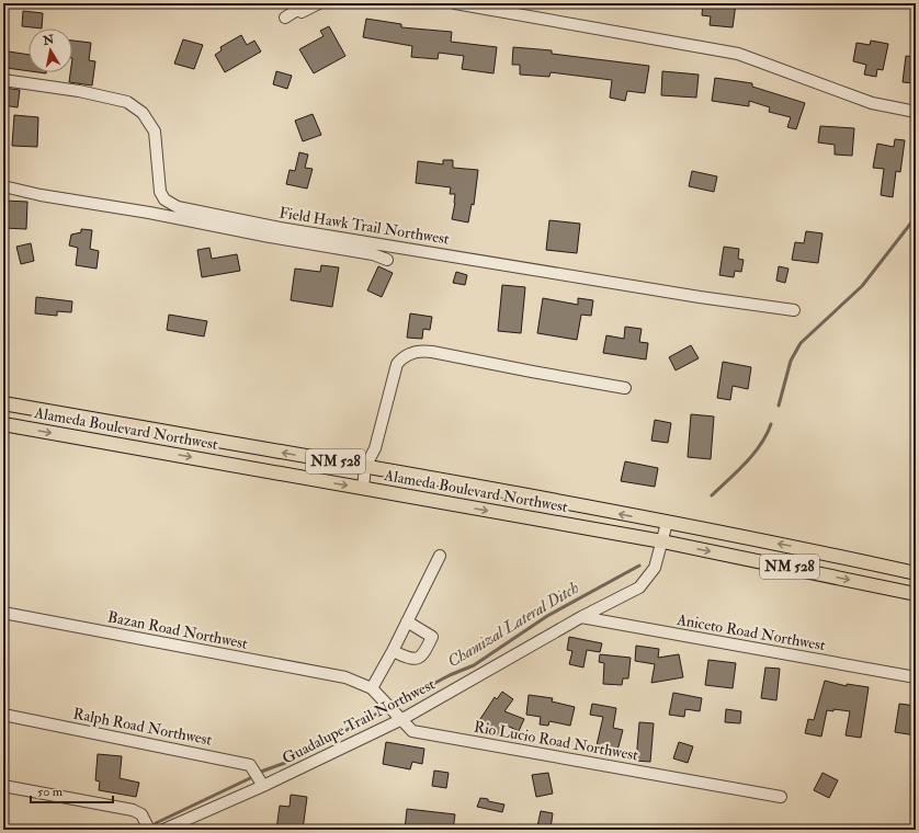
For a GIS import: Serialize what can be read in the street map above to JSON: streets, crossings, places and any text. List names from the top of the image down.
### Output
{
  "streets": {
    "main road": ["Alameda Boulevard Northwest", "NM 528"],
    "street": [
      "Field Hawk Trail Northwest",
      "Bazan Road Northwest",
      "Aniceto Road Northwest",
      "Guadalupe Trail Northwest",
      "Ralph Road Northwest",
      "Rio Lucio Road Northwest"
    ]
  },
  "crossings": [
    ["Alameda Boulevard Northwest", "Guadalupe Trail Northwest"],
    ["Bazan Road Northwest", "Rio Lucio Road Northwest"],
    ["Aniceto Road Northwest", "Guadalupe Trail Northwest"],
    ["Guadalupe Trail Northwest", "Ralph Road Northwest"],
    ["Guadalupe Trail Northwest", "Rio Lucio Road Northwest"]
  ],
  "water": ["Chamizal Lateral Ditch"],
  "scale_bar": "50 m",
  "north": "top"
}
